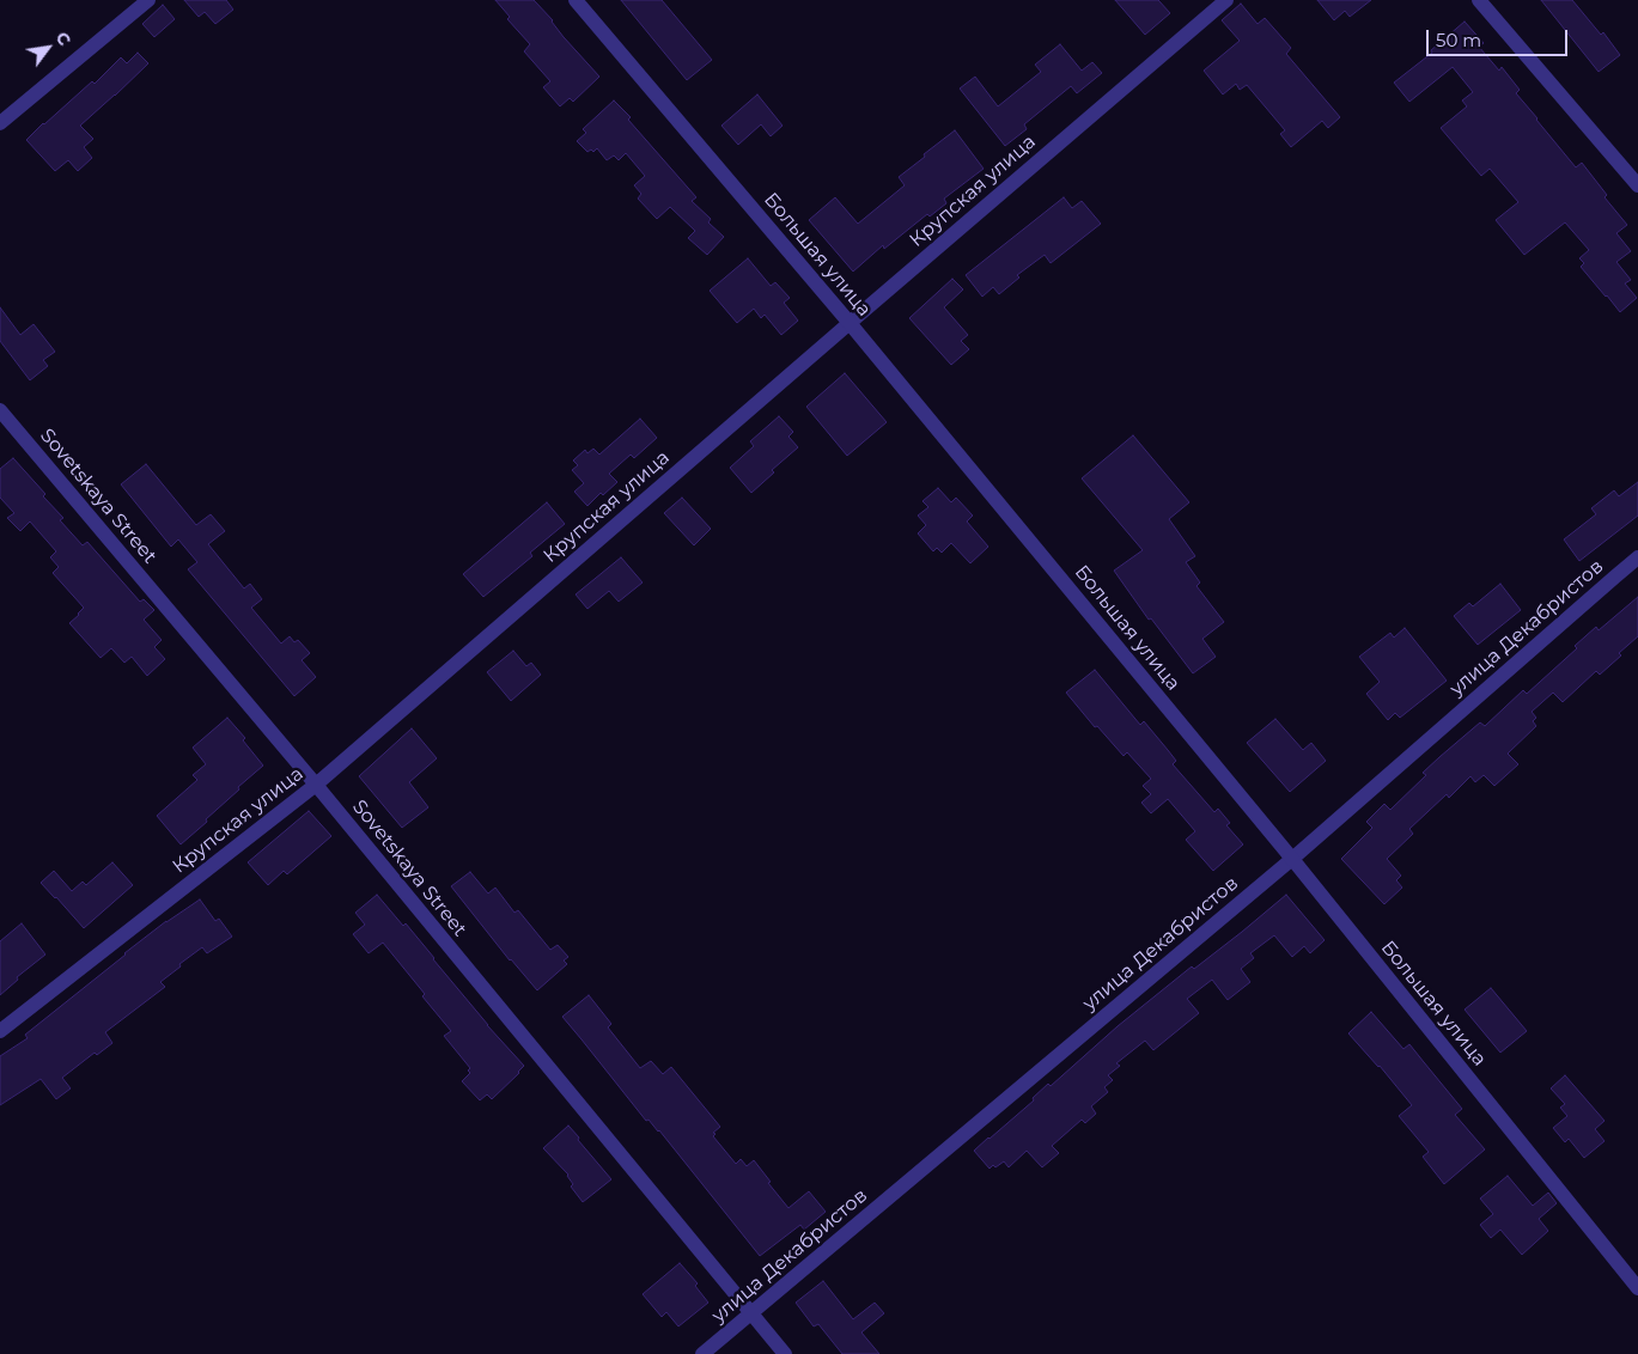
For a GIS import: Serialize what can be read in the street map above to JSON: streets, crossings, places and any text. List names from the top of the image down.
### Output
{
  "streets": {
    "street": [
      "Крупская улица",
      "Большая улица",
      "Sovetskaya Street",
      "улица Декабристов"
    ]
  },
  "crossings": [
    ["Крупская улица", "Большая улица"],
    ["Крупская улица", "Sovetskaya Street"],
    ["Большая улица", "улица Декабристов"],
    ["Sovetskaya Street", "улица Декабристов"]
  ],
  "scale_bar": "50 m",
  "north": "top right"
}
